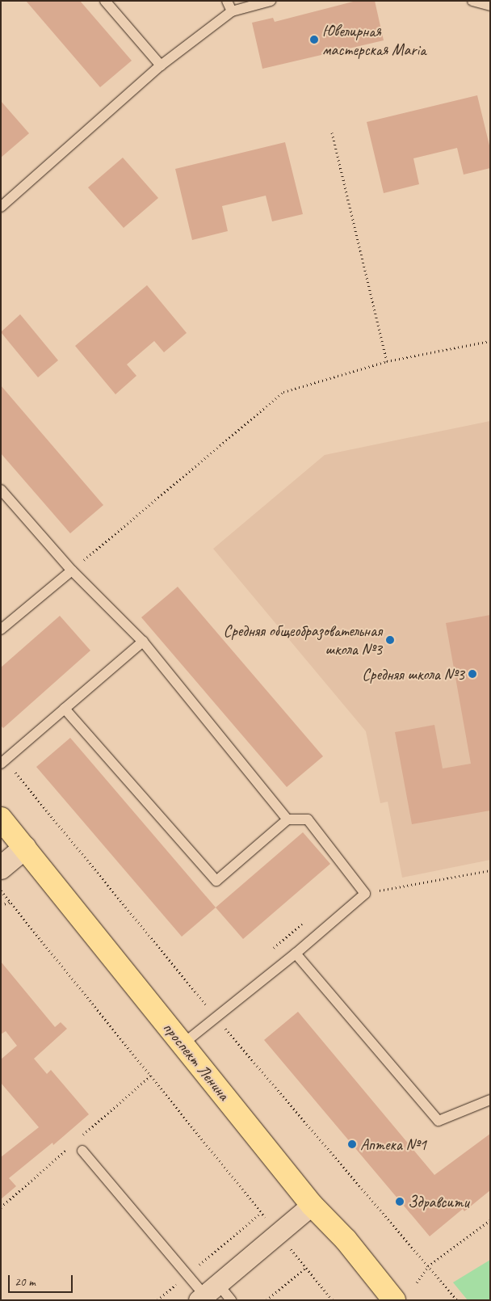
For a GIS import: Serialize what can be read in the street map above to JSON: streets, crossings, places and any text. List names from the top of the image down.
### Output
{
  "streets": {
    "main road": ["проспект Ленина"]
  },
  "places": [
    "Ювелирная мастерская Maria",
    "Средняя общеобразовательная школа №3",
    "Средняя школа №3",
    "Аптека №1",
    "Здравсити"
  ],
  "scale_bar": "20 m"
}
